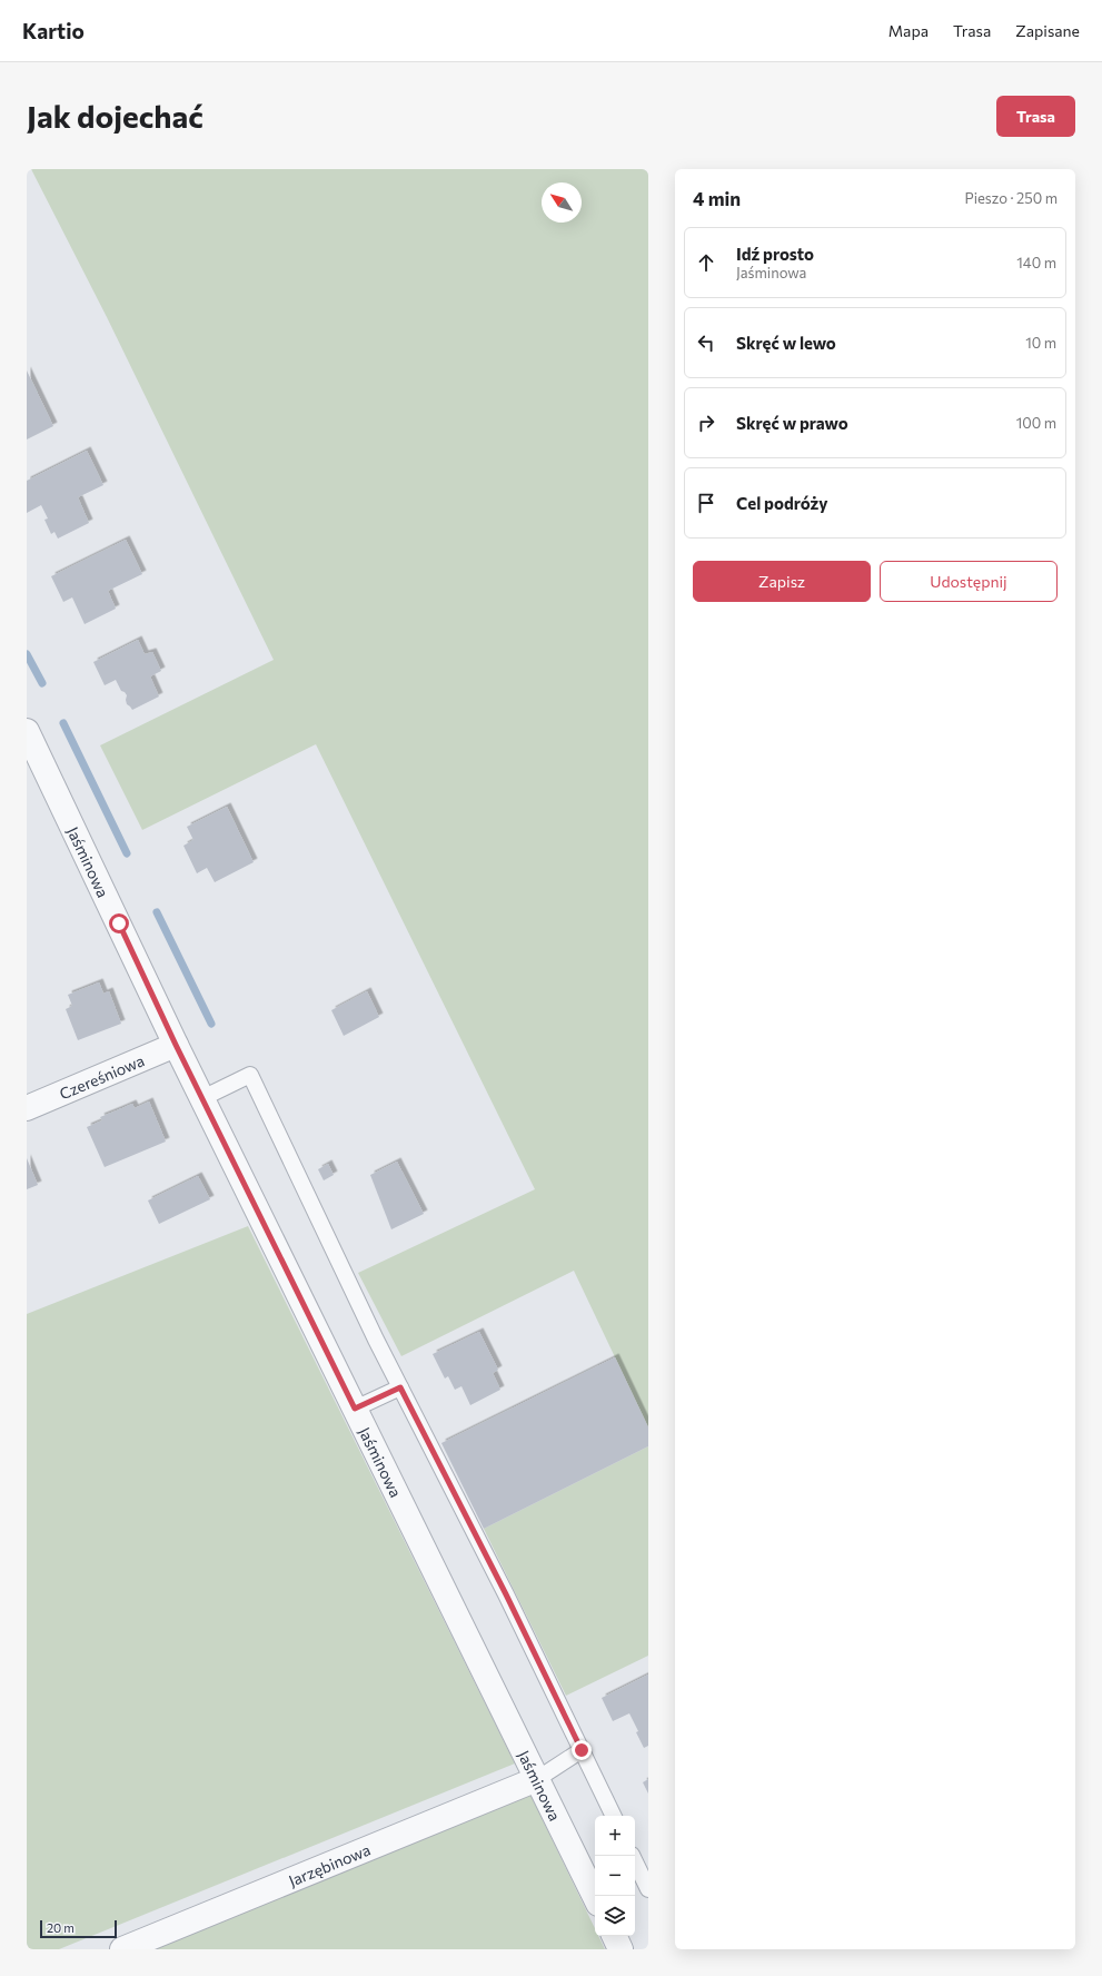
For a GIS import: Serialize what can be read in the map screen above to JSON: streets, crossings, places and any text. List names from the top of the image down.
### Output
{
  "streets": {
    "street": ["Jaśminowa", "Czereśniowa", "Jarzębinowa"]
  },
  "crossings": [
    ["Jaśminowa", "Czereśniowa"],
    ["Jaśminowa", "Jarzębinowa"]
  ],
  "scale_bar": "20 m",
  "north": "top left",
  "page": {
    "header": "Kartio",
    "nav": ["Mapa", "Trasa", "Zapisane"],
    "buttons": [
      "Trasa",
      ["Zapisz", "Udostępnij"]
    ],
    "title": "Jak dojechać",
    "heading": ["4 min", "Pieszo · 250 m"],
    "list": [
      ["Idź prosto", "Jaśminowa", "140 m"],
      ["Skręć w lewo", "10 m"],
      ["Skręć w prawo", "100 m"],
      "Cel podróży"
    ],
    "map_buttons": ["+", "−"],
    "scale": "20 m"
  }
}
